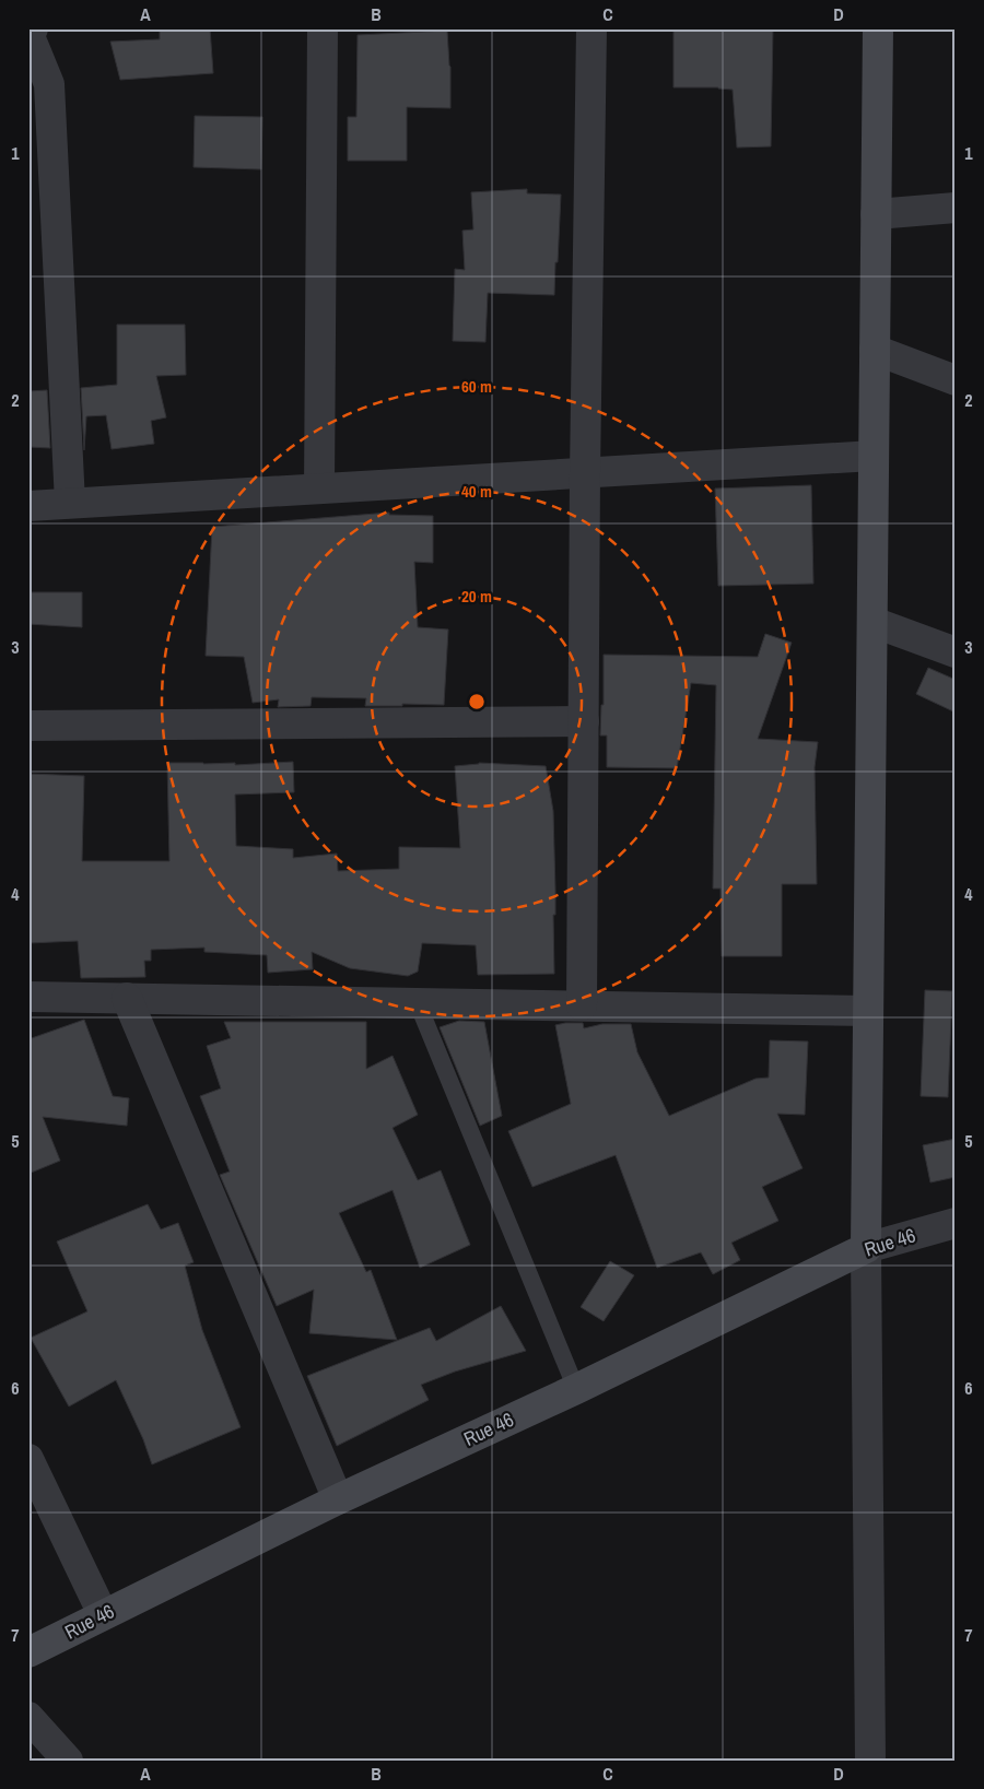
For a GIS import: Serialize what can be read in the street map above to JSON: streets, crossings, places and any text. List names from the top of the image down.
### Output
{
  "streets": {
    "street": ["Rue 46"]
  },
  "grid": {
    "columns": [
      "A",
      "B",
      "C",
      "D"
    ],
    "rows": [
      "1",
      "2",
      "3",
      "4",
      "5",
      "6",
      "7"
    ]
  },
  "rings": ["60 m", "40 m", "20 m"]
}
